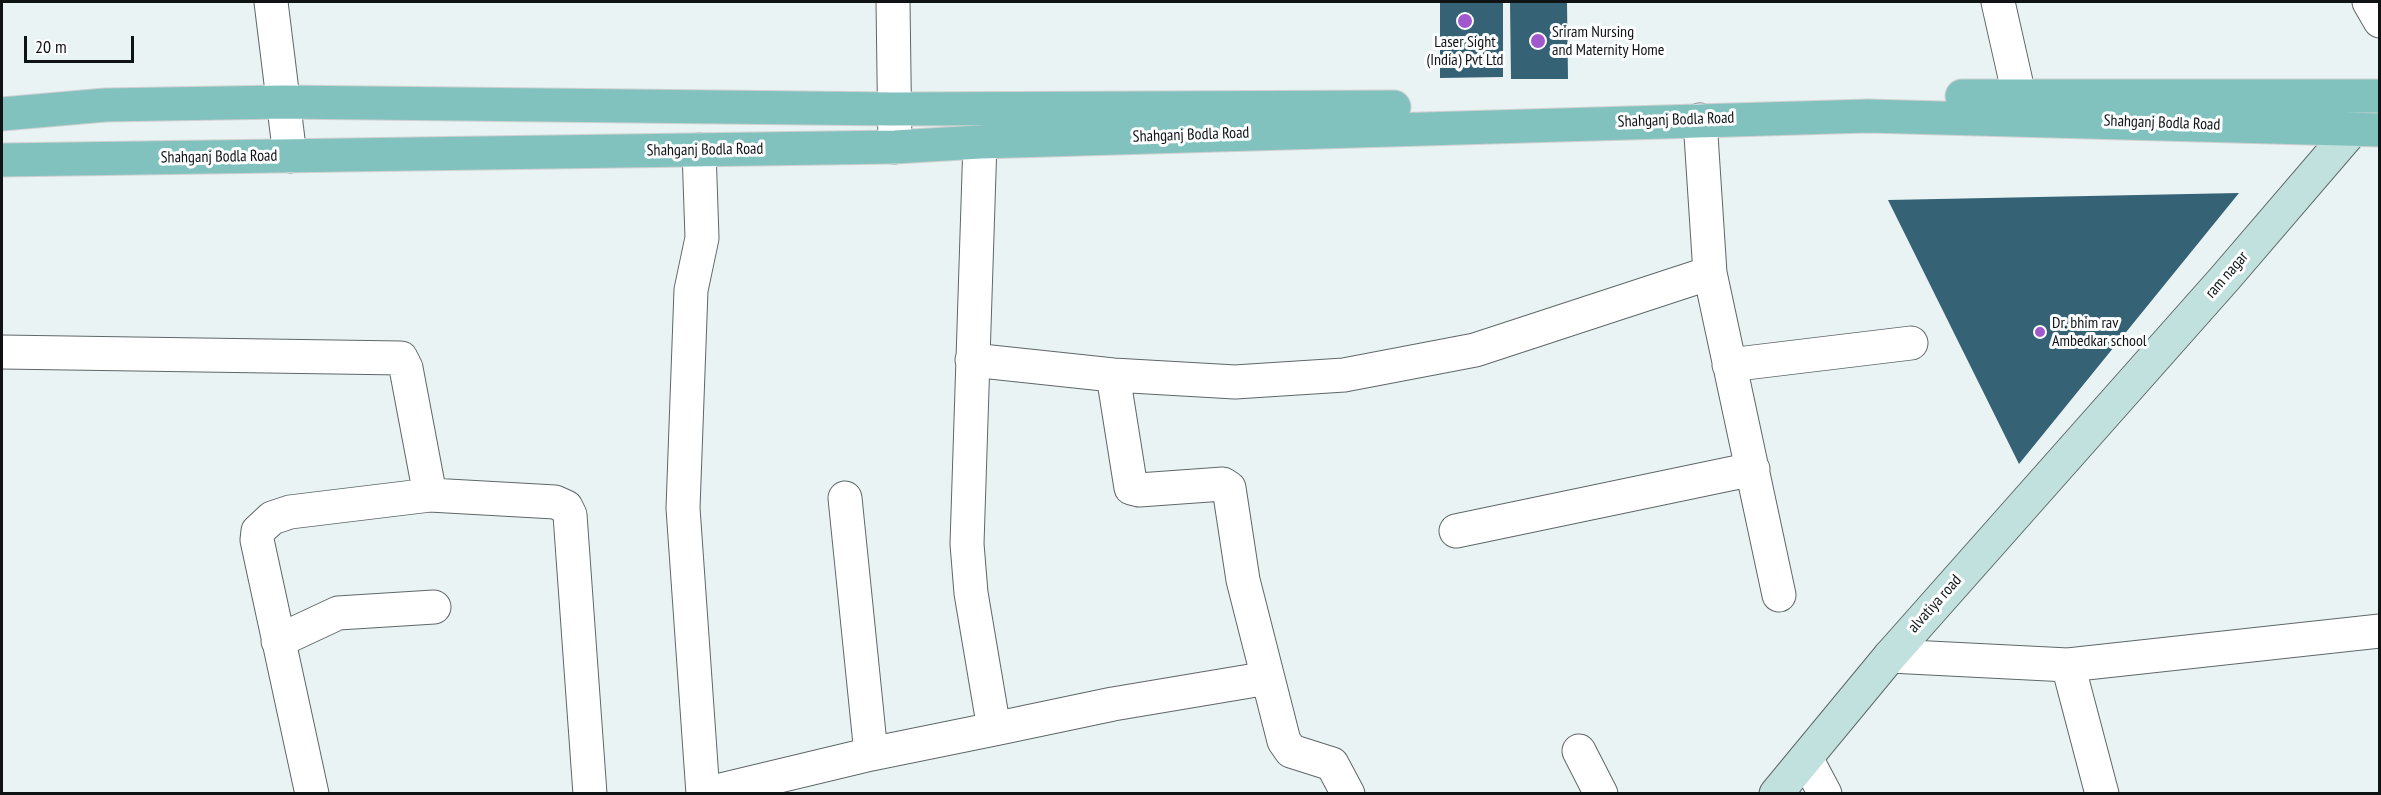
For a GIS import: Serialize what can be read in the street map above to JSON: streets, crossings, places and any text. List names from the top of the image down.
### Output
{
  "streets": {
    "main road": ["Shahganj Bodla Road"],
    "street": ["ram nagar", "alvatiya road"]
  },
  "crossings": [
    ["Shahganj Bodla Road", "ram nagar"],
    ["ram nagar", "alvatiya road"]
  ],
  "places": ["Laser Sight (India) Pvt Ltd", "Sriram Nursing and Maternity Home", "Dr. bhim rav Ambedkar school"],
  "scale_bar": "20 m"
}
